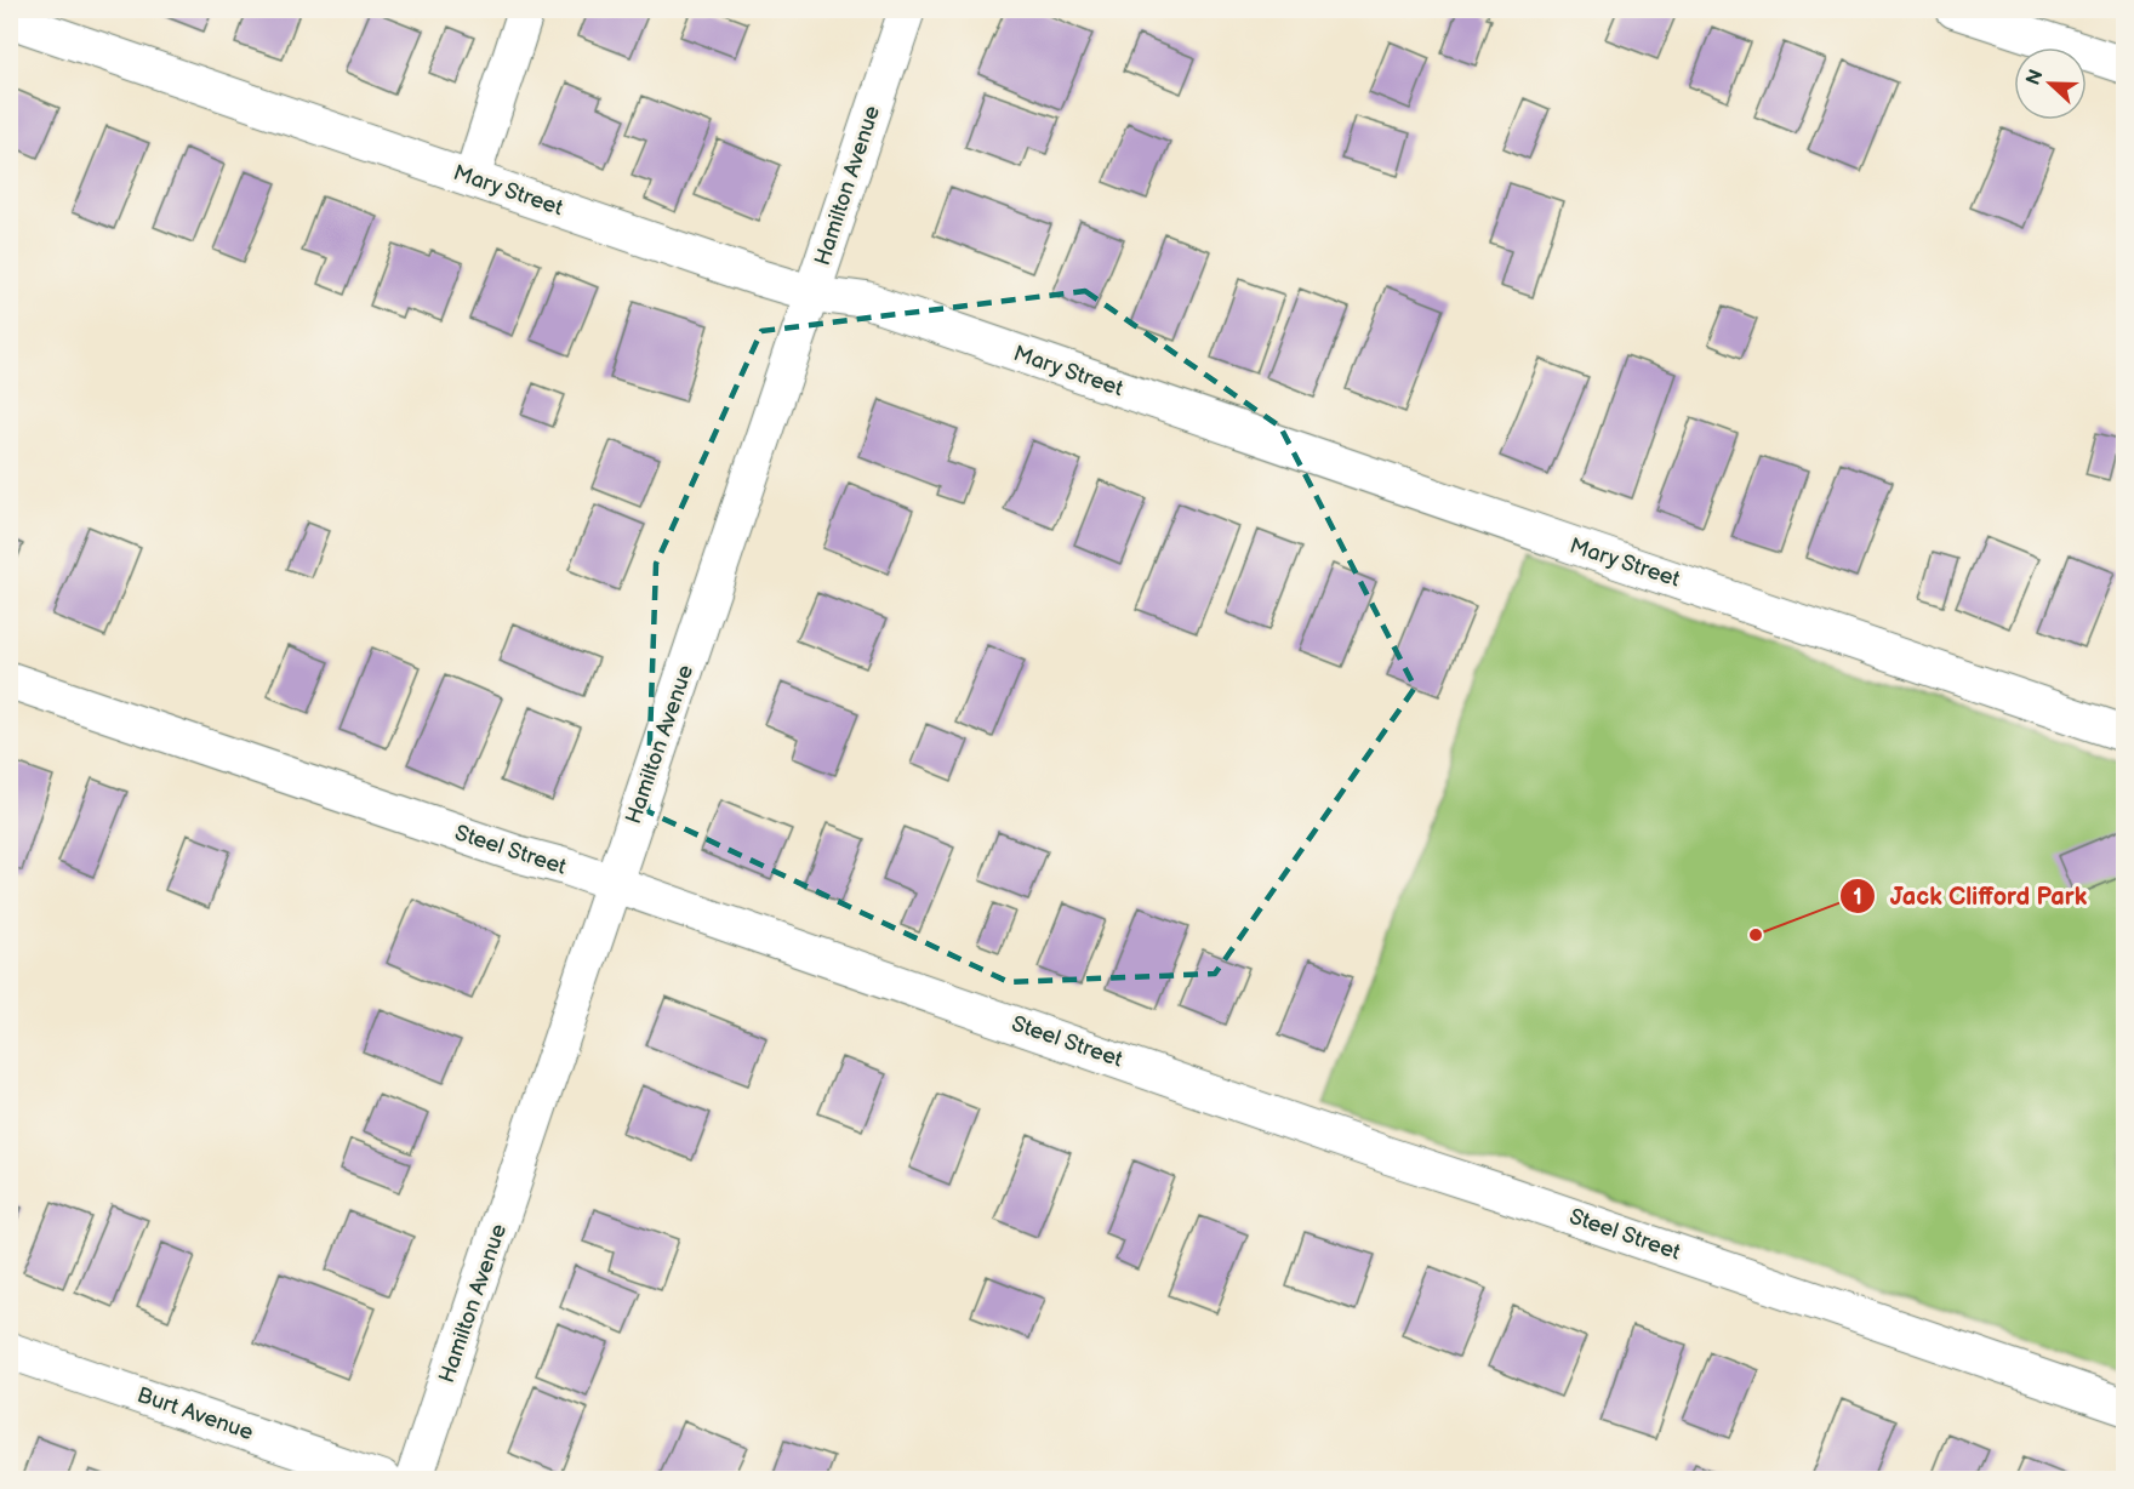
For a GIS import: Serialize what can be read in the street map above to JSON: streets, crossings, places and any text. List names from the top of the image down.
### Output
{
  "streets": {
    "street": [
      "Hamilton Avenue",
      "Mary Street",
      "Steel Street",
      "Burt Avenue"
    ]
  },
  "crossings": [
    ["Hamilton Avenue", "Mary Street"],
    ["Hamilton Avenue", "Steel Street"]
  ],
  "places": ["Jack Clifford Park"],
  "north": "left"
}
